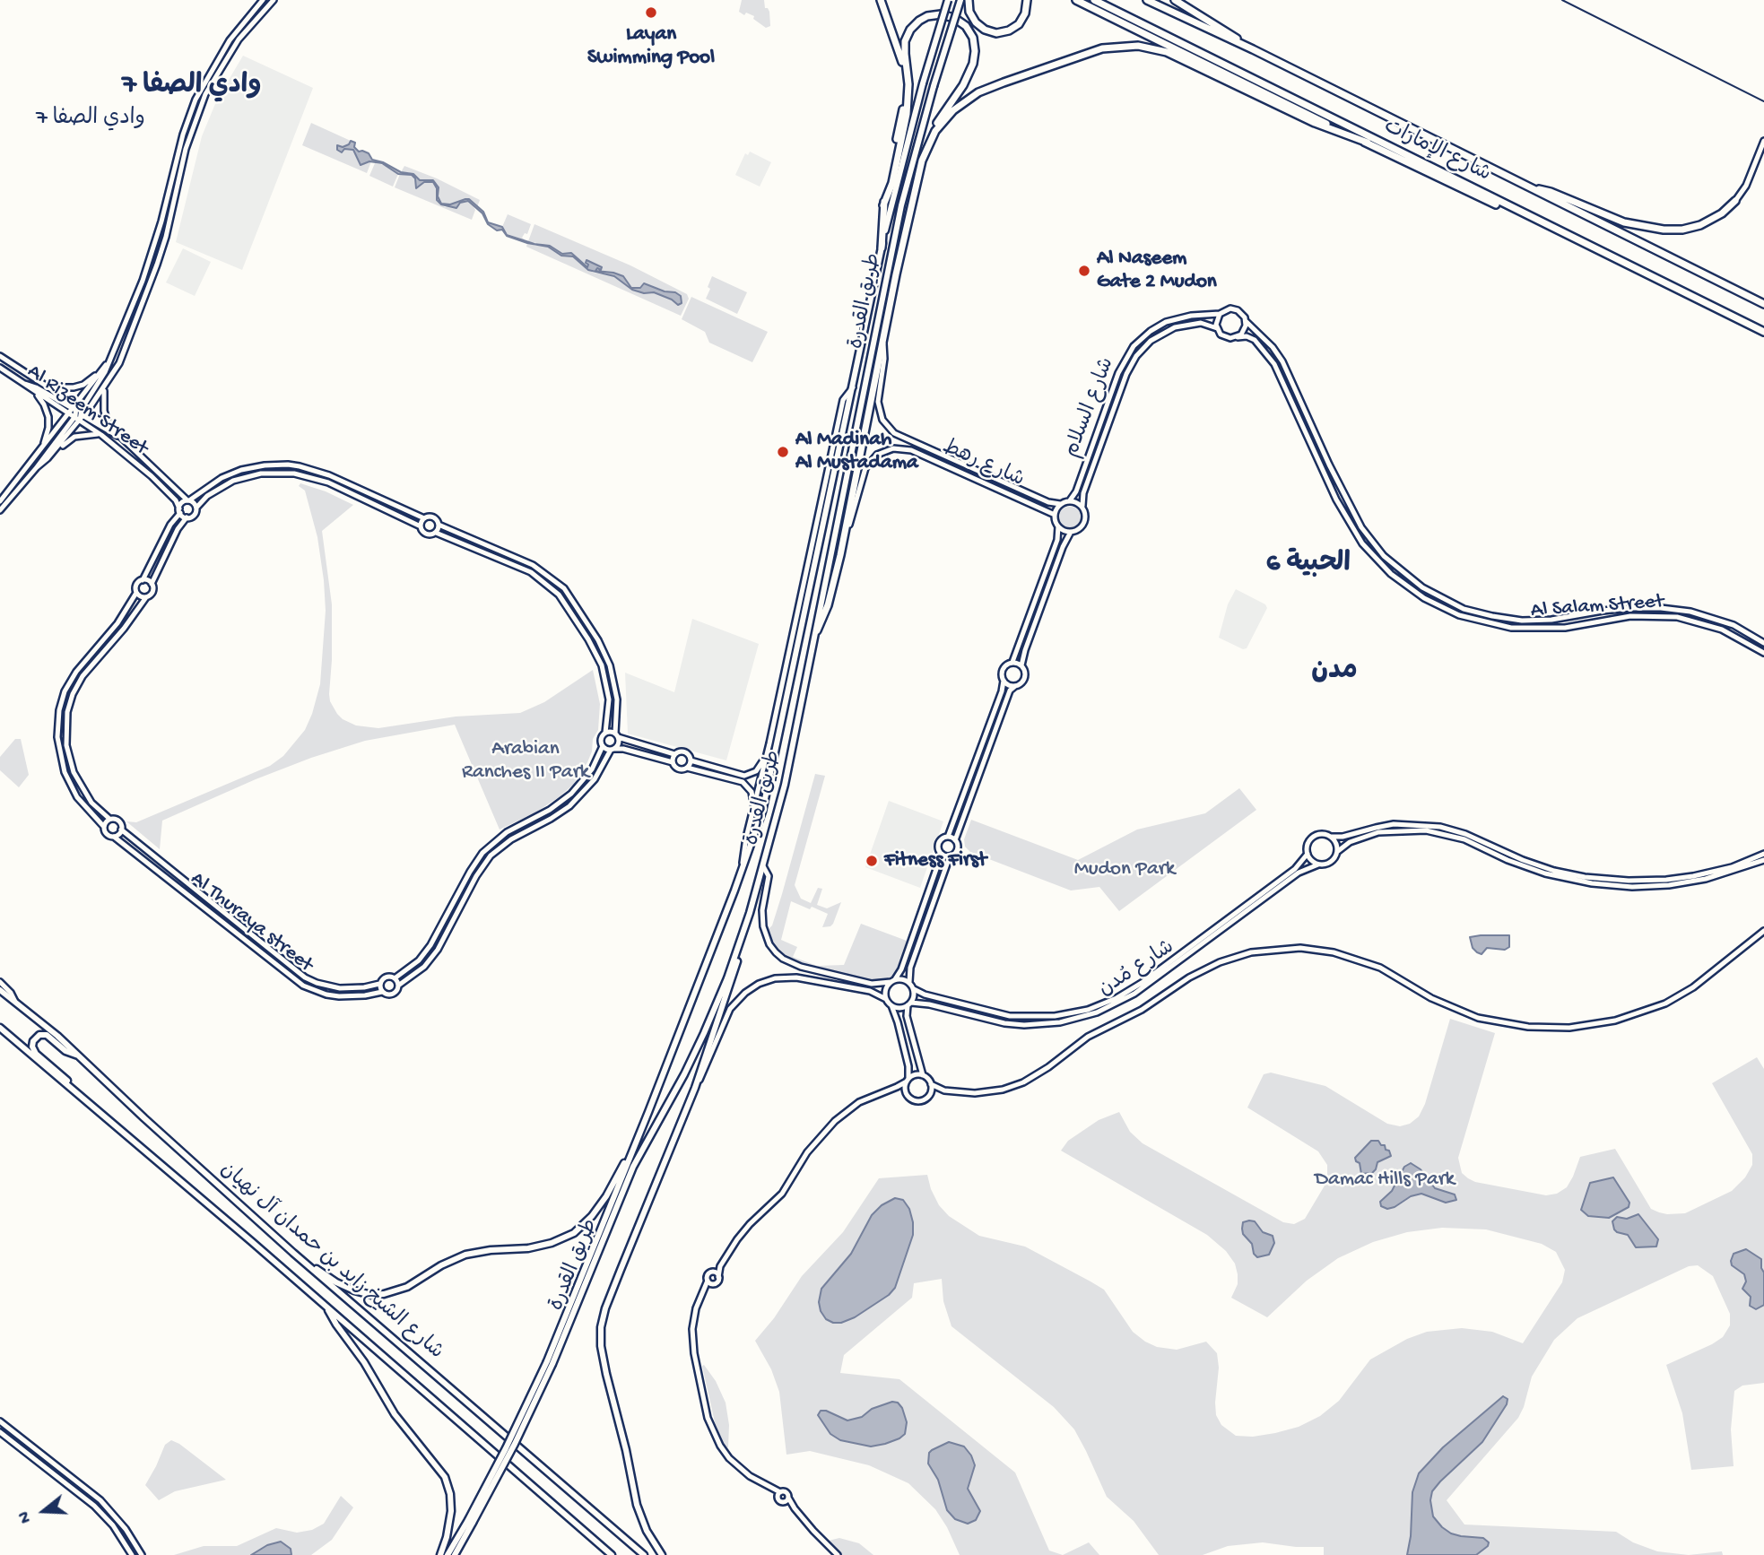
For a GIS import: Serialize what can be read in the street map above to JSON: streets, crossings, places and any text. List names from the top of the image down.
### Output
{
  "streets": {
    "highway": ["شارع الإمارات"],
    "main road": ["طريق القدرة", "شارع الشيخ زايد بن حمدان آل نهيان"],
    "street": [
      "شارع السلام",
      "Al Rizeem Street",
      "شارع رهط",
      "Al Salam Street",
      "Al Thuraya street",
      "شارع مُدن"
    ]
  },
  "crossings": [
    ["شارع السلام", "شارع رهط"],
    ["شارع السلام", "Al Salam Street"]
  ],
  "districts": [
    "وادي الصفا 7",
    "وادي الصفا 7",
    "الحبية 6",
    "مدن"
  ],
  "parks": ["Arabian Ranches II Park", "Mudon Park", "Damac Hills Park"],
  "places": [
    "Layan Swimming Pool",
    "Al Naseem Gate 2 Mudon",
    "Al Madinah Al Mustadama",
    "Fitness First"
  ],
  "north": "left"
}
